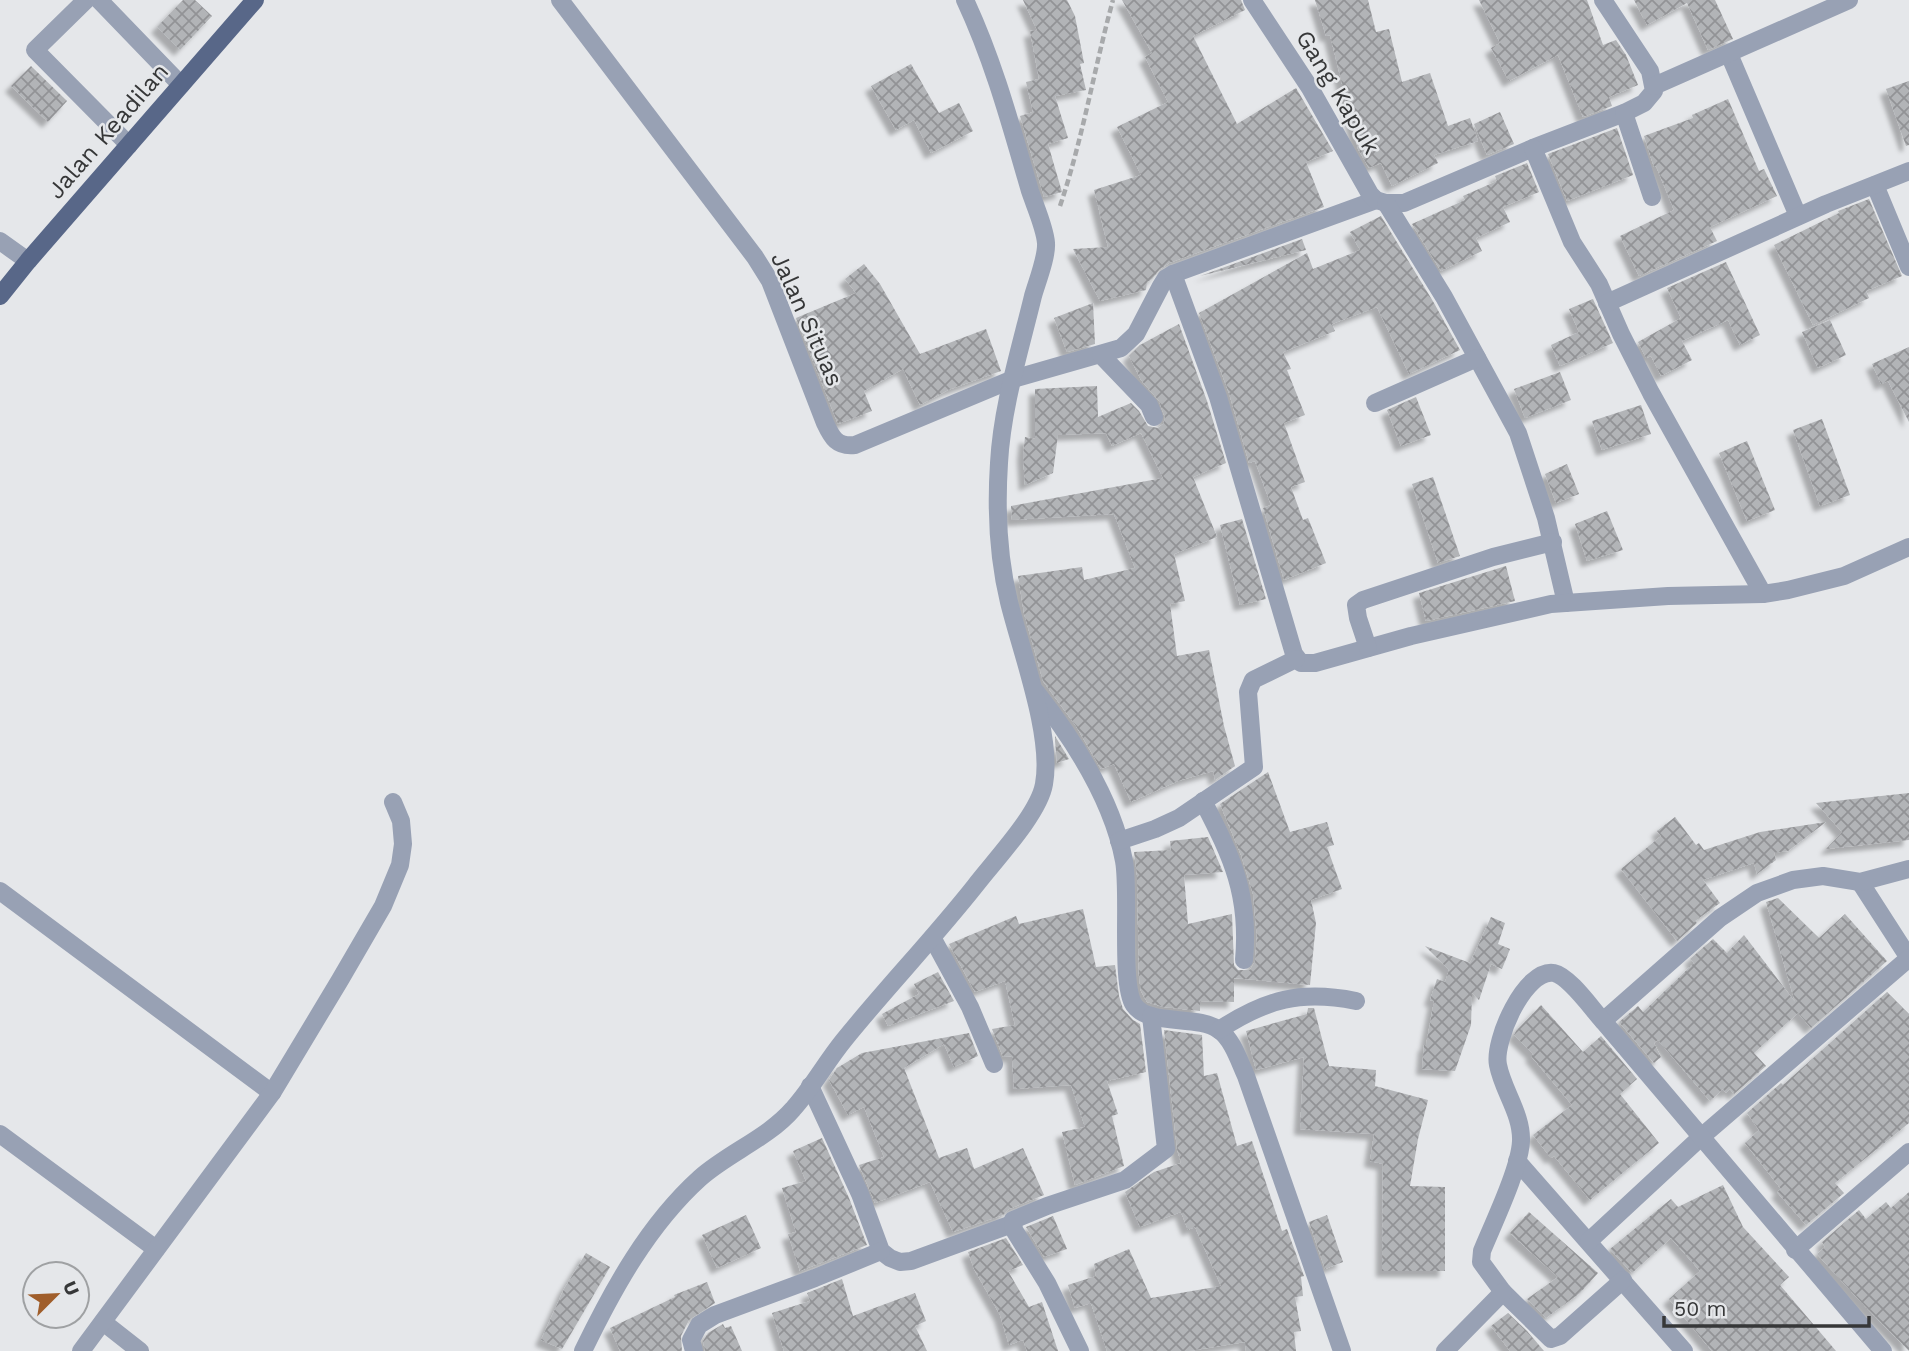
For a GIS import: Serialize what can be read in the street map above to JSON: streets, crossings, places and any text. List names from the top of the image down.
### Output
{
  "streets": {
    "main road": ["Jalan Keadilan"],
    "street": ["Gang Kapuk", "Jalan Situas"]
  },
  "scale_bar": "50 m",
  "north": "top right"
}
